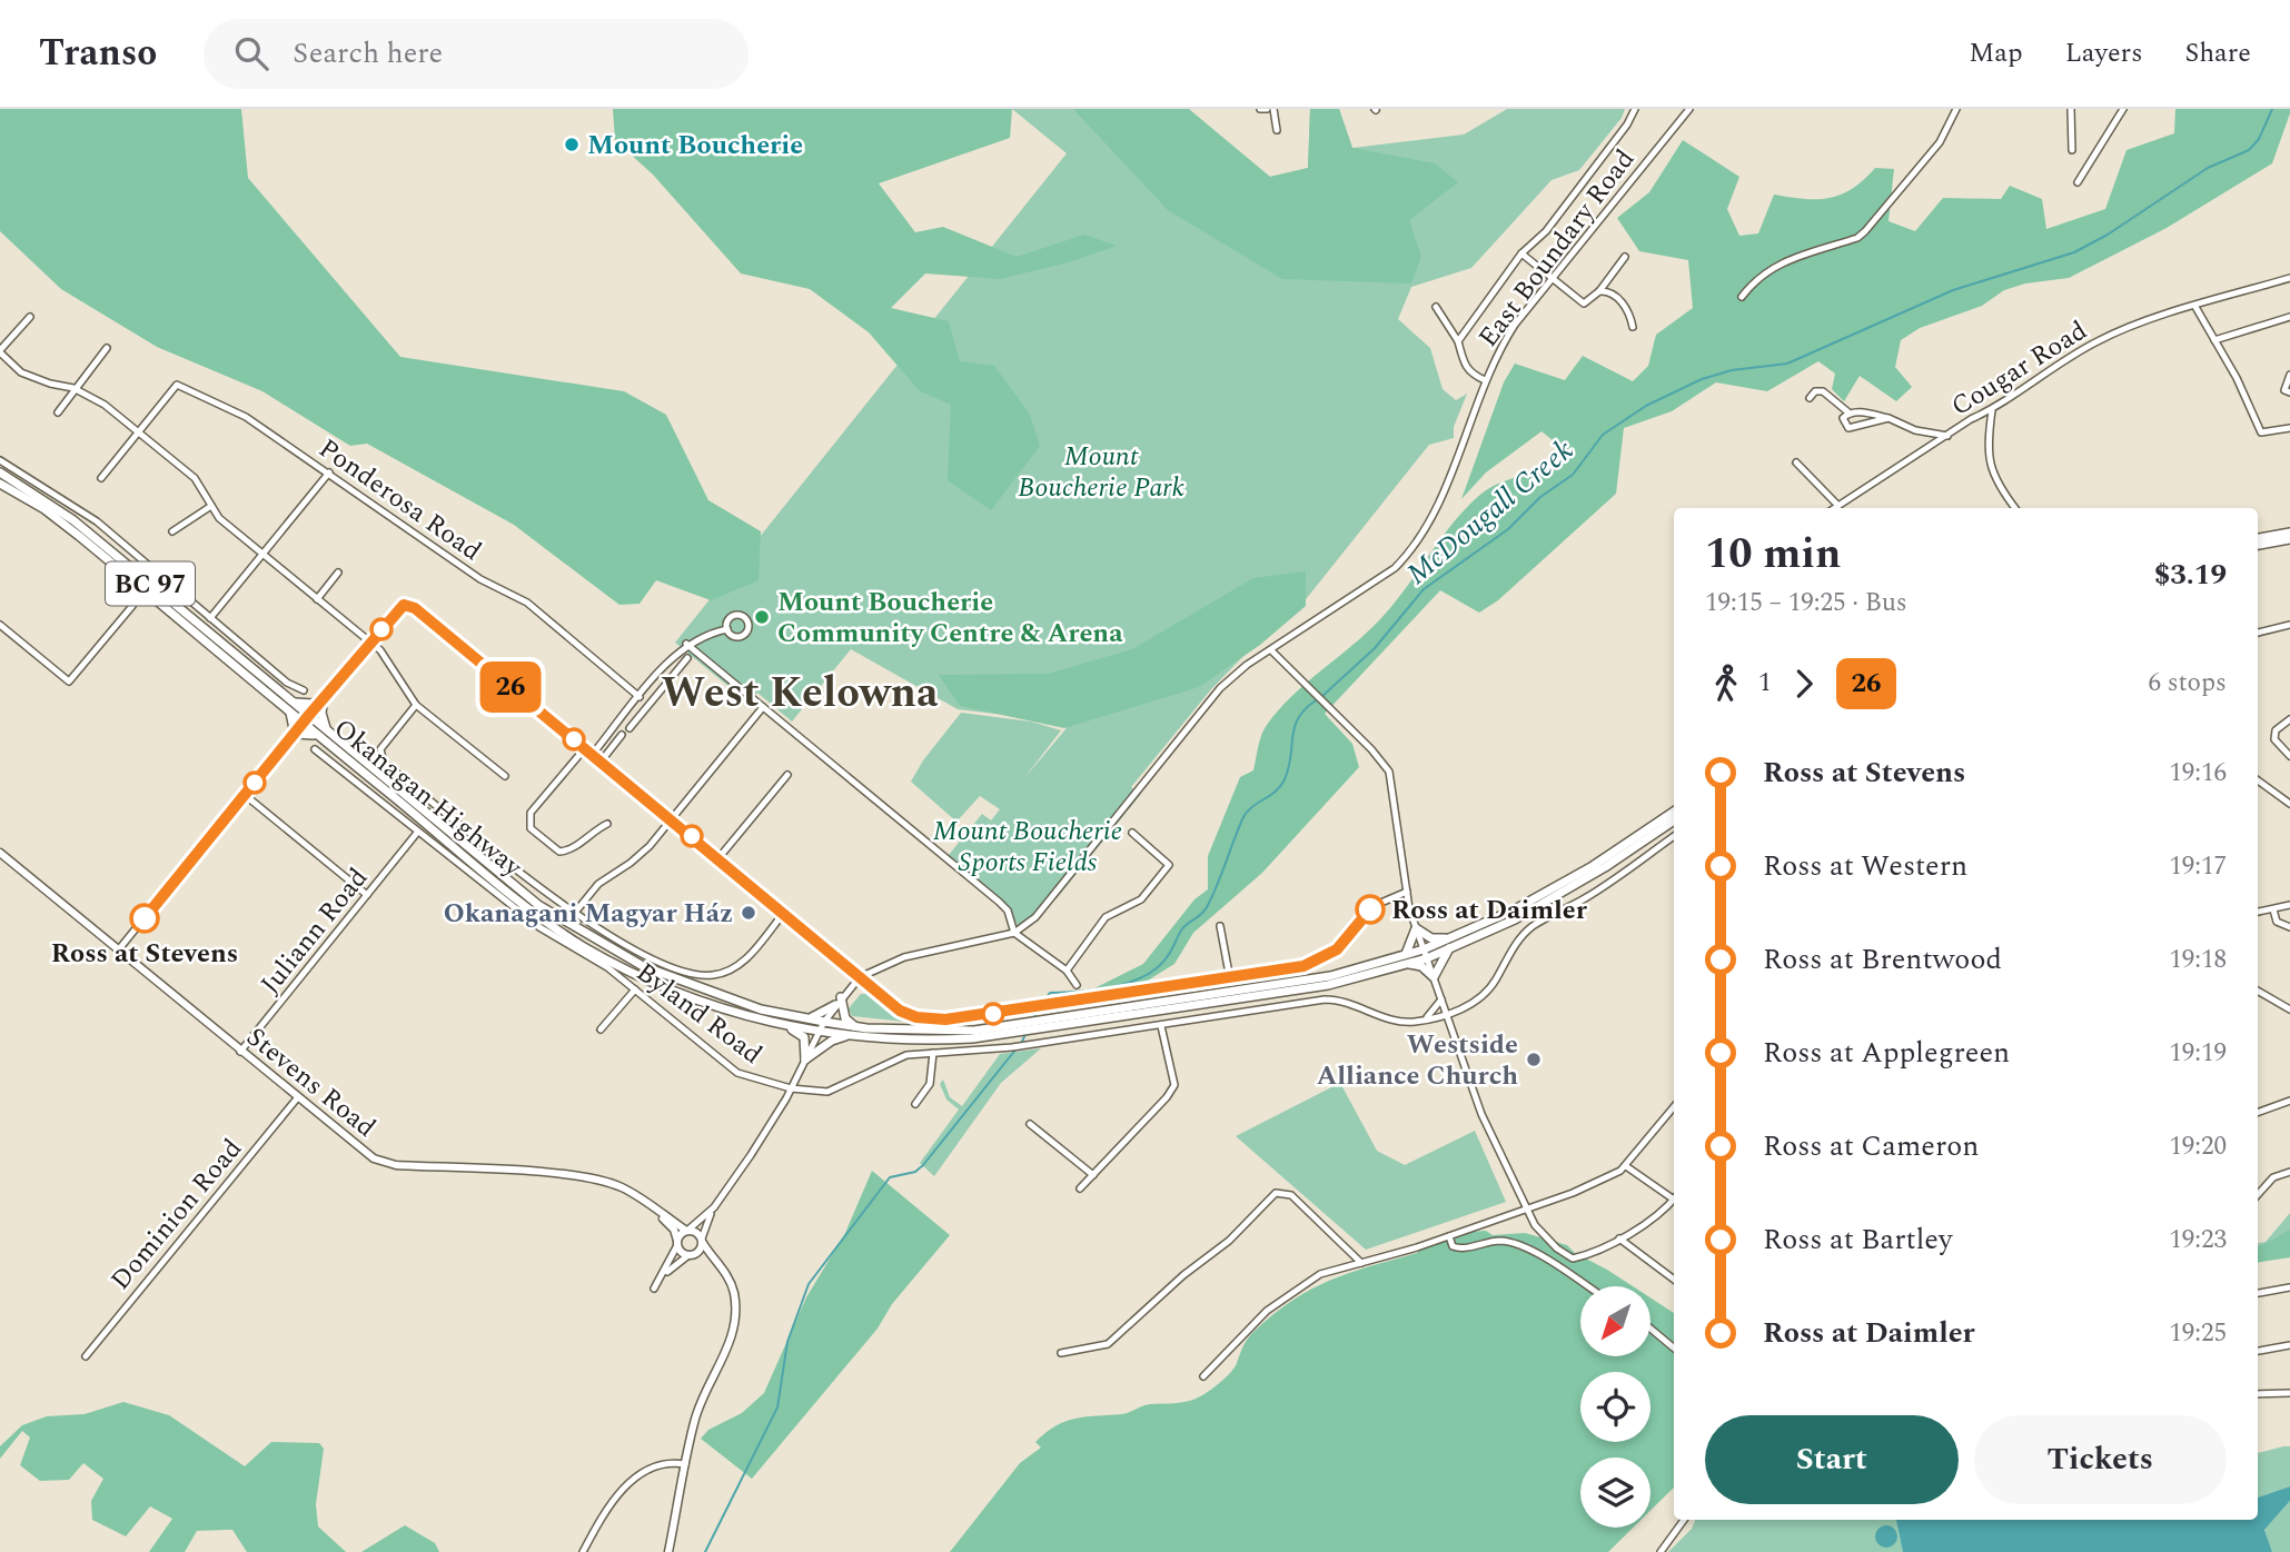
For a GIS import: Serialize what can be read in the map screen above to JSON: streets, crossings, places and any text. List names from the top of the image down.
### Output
{
  "streets": {
    "highway": ["BC 97", "Okanagan Highway"],
    "main road": ["Stevens Road"],
    "street": [
      "East Boundary Road",
      "Cougar Road",
      "Ponderosa Road",
      "Juliann Road",
      "Byland Road",
      "Dominion Road"
    ]
  },
  "crossings": [
    ["Juliann Road", "Byland Road"],
    ["Juliann Road", "Stevens Road"],
    ["Stevens Road", "Dominion Road"]
  ],
  "districts": ["West Kelowna"],
  "water": ["McDougall Creek"],
  "parks": ["Mount Boucherie Park", "Mount Boucherie Sports Fields"],
  "places": [
    "Mount Boucherie",
    "Mount Boucherie Community Centre & Arena",
    "Ross at Daimler",
    "Okanagani Magyar Ház",
    "Ross at Stevens",
    "Westside Alliance Church"
  ],
  "lines": ["bus line 26"],
  "north": "bottom left",
  "page": {
    "header": "Transo",
    "search": "Search here",
    "nav": ["Map", "Layers", "Share"],
    "on_map": "26",
    "heading": ["10 min", "19:15 – 19:25 · Bus", "$3.19"],
    "legs": ["1", "26", "6 stops"],
    "list": [
      {
        "name": "Ross at Stevens",
        "value": "19:16"
      },
      {
        "name": "Ross at Western",
        "value": "19:17"
      },
      {
        "name": "Ross at Brentwood",
        "value": "19:18"
      },
      {
        "name": "Ross at Applegreen",
        "value": "19:19"
      },
      {
        "name": "Ross at Cameron",
        "value": "19:20"
      },
      {
        "name": "Ross at Bartley",
        "value": "19:23"
      },
      {
        "name": "Ross at Daimler",
        "value": "19:25"
      }
    ],
    "buttons": ["Start", "Tickets"]
  }
}
